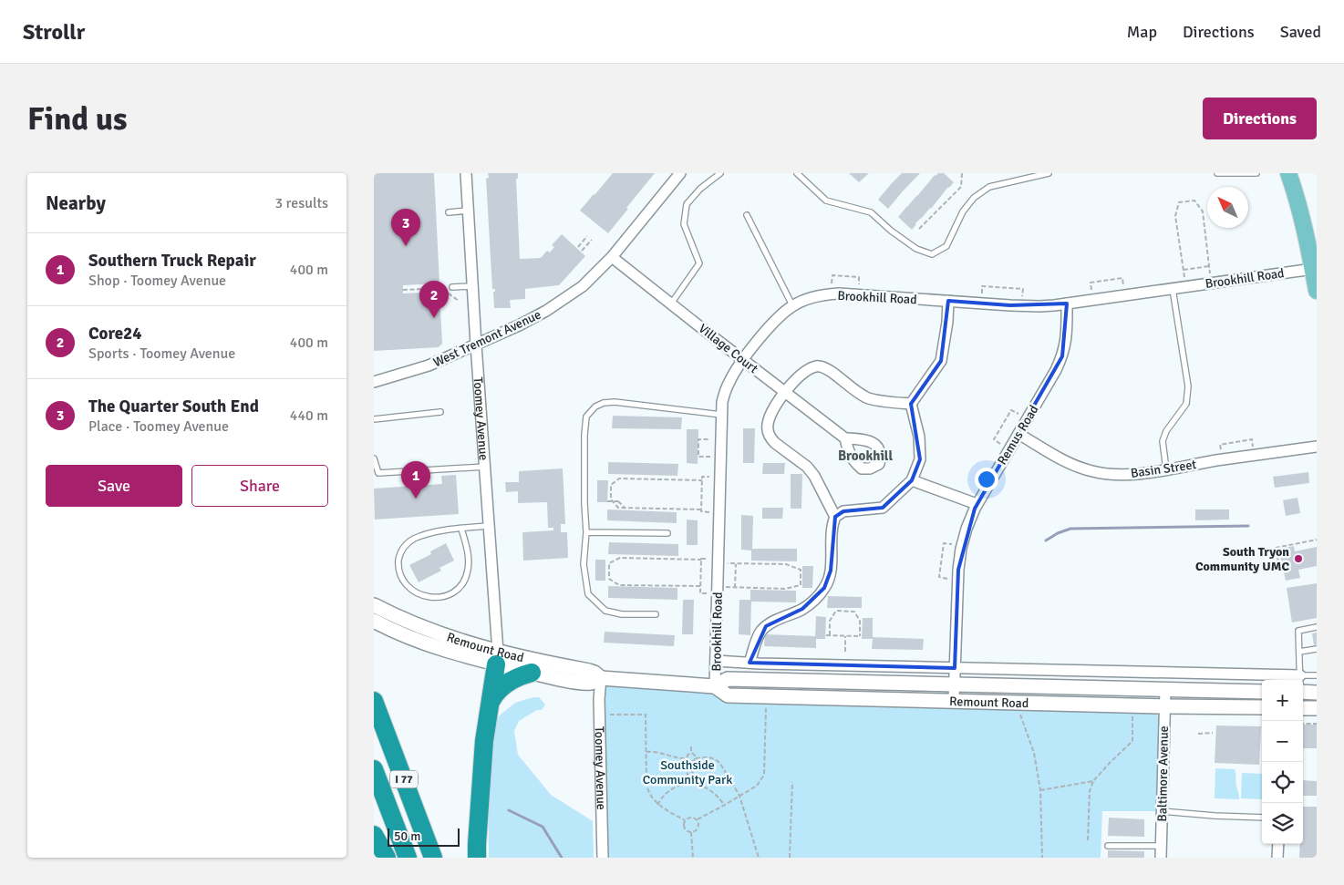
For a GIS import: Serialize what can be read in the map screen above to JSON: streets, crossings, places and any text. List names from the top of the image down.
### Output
{
  "streets": {
    "highway": ["I 77"],
    "main road": ["Remount Road"],
    "street": [
      "Brookhill Road",
      "West Tremont Avenue",
      "Village Court",
      "Toomey Avenue",
      "Remus Road",
      "Basin Street",
      "Baltimore Avenue"
    ]
  },
  "crossings": [
    ["Brookhill Road", "Village Court"],
    ["Brookhill Road", "Remus Road"],
    ["Brookhill Road", "Remount Road"],
    ["West Tremont Avenue", "Village Court"],
    ["West Tremont Avenue", "Toomey Avenue"],
    ["Toomey Avenue", "Remount Road"],
    ["Remus Road", "Basin Street"],
    ["Remus Road", "Remount Road"],
    ["Remount Road", "Baltimore Avenue"]
  ],
  "districts": ["Brookhill"],
  "parks": ["Southside Community Park"],
  "places": ["South Tryon Community UMC"],
  "scale_bar": "50 m",
  "north": "top left",
  "page": {
    "header": "Strollr",
    "nav": ["Map", "Directions", "Saved"],
    "buttons": [
      "Directions",
      ["Save", "Share"]
    ],
    "title": "Find us",
    "heading": ["Nearby", "3 results"],
    "pins": ["3", "2", "1"],
    "list": [
      {
        "mark": "1",
        "name": "Southern Truck Repair",
        "note": "Shop · Toomey Avenue",
        "value": "400 m"
      },
      {
        "mark": "2",
        "name": "Core24",
        "note": "Sports · Toomey Avenue",
        "value": "400 m"
      },
      {
        "mark": "3",
        "name": "The Quarter South End",
        "note": "Place · Toomey Avenue",
        "value": "440 m"
      }
    ],
    "map_buttons": ["+", "−"],
    "scale": "50 m"
  }
}
